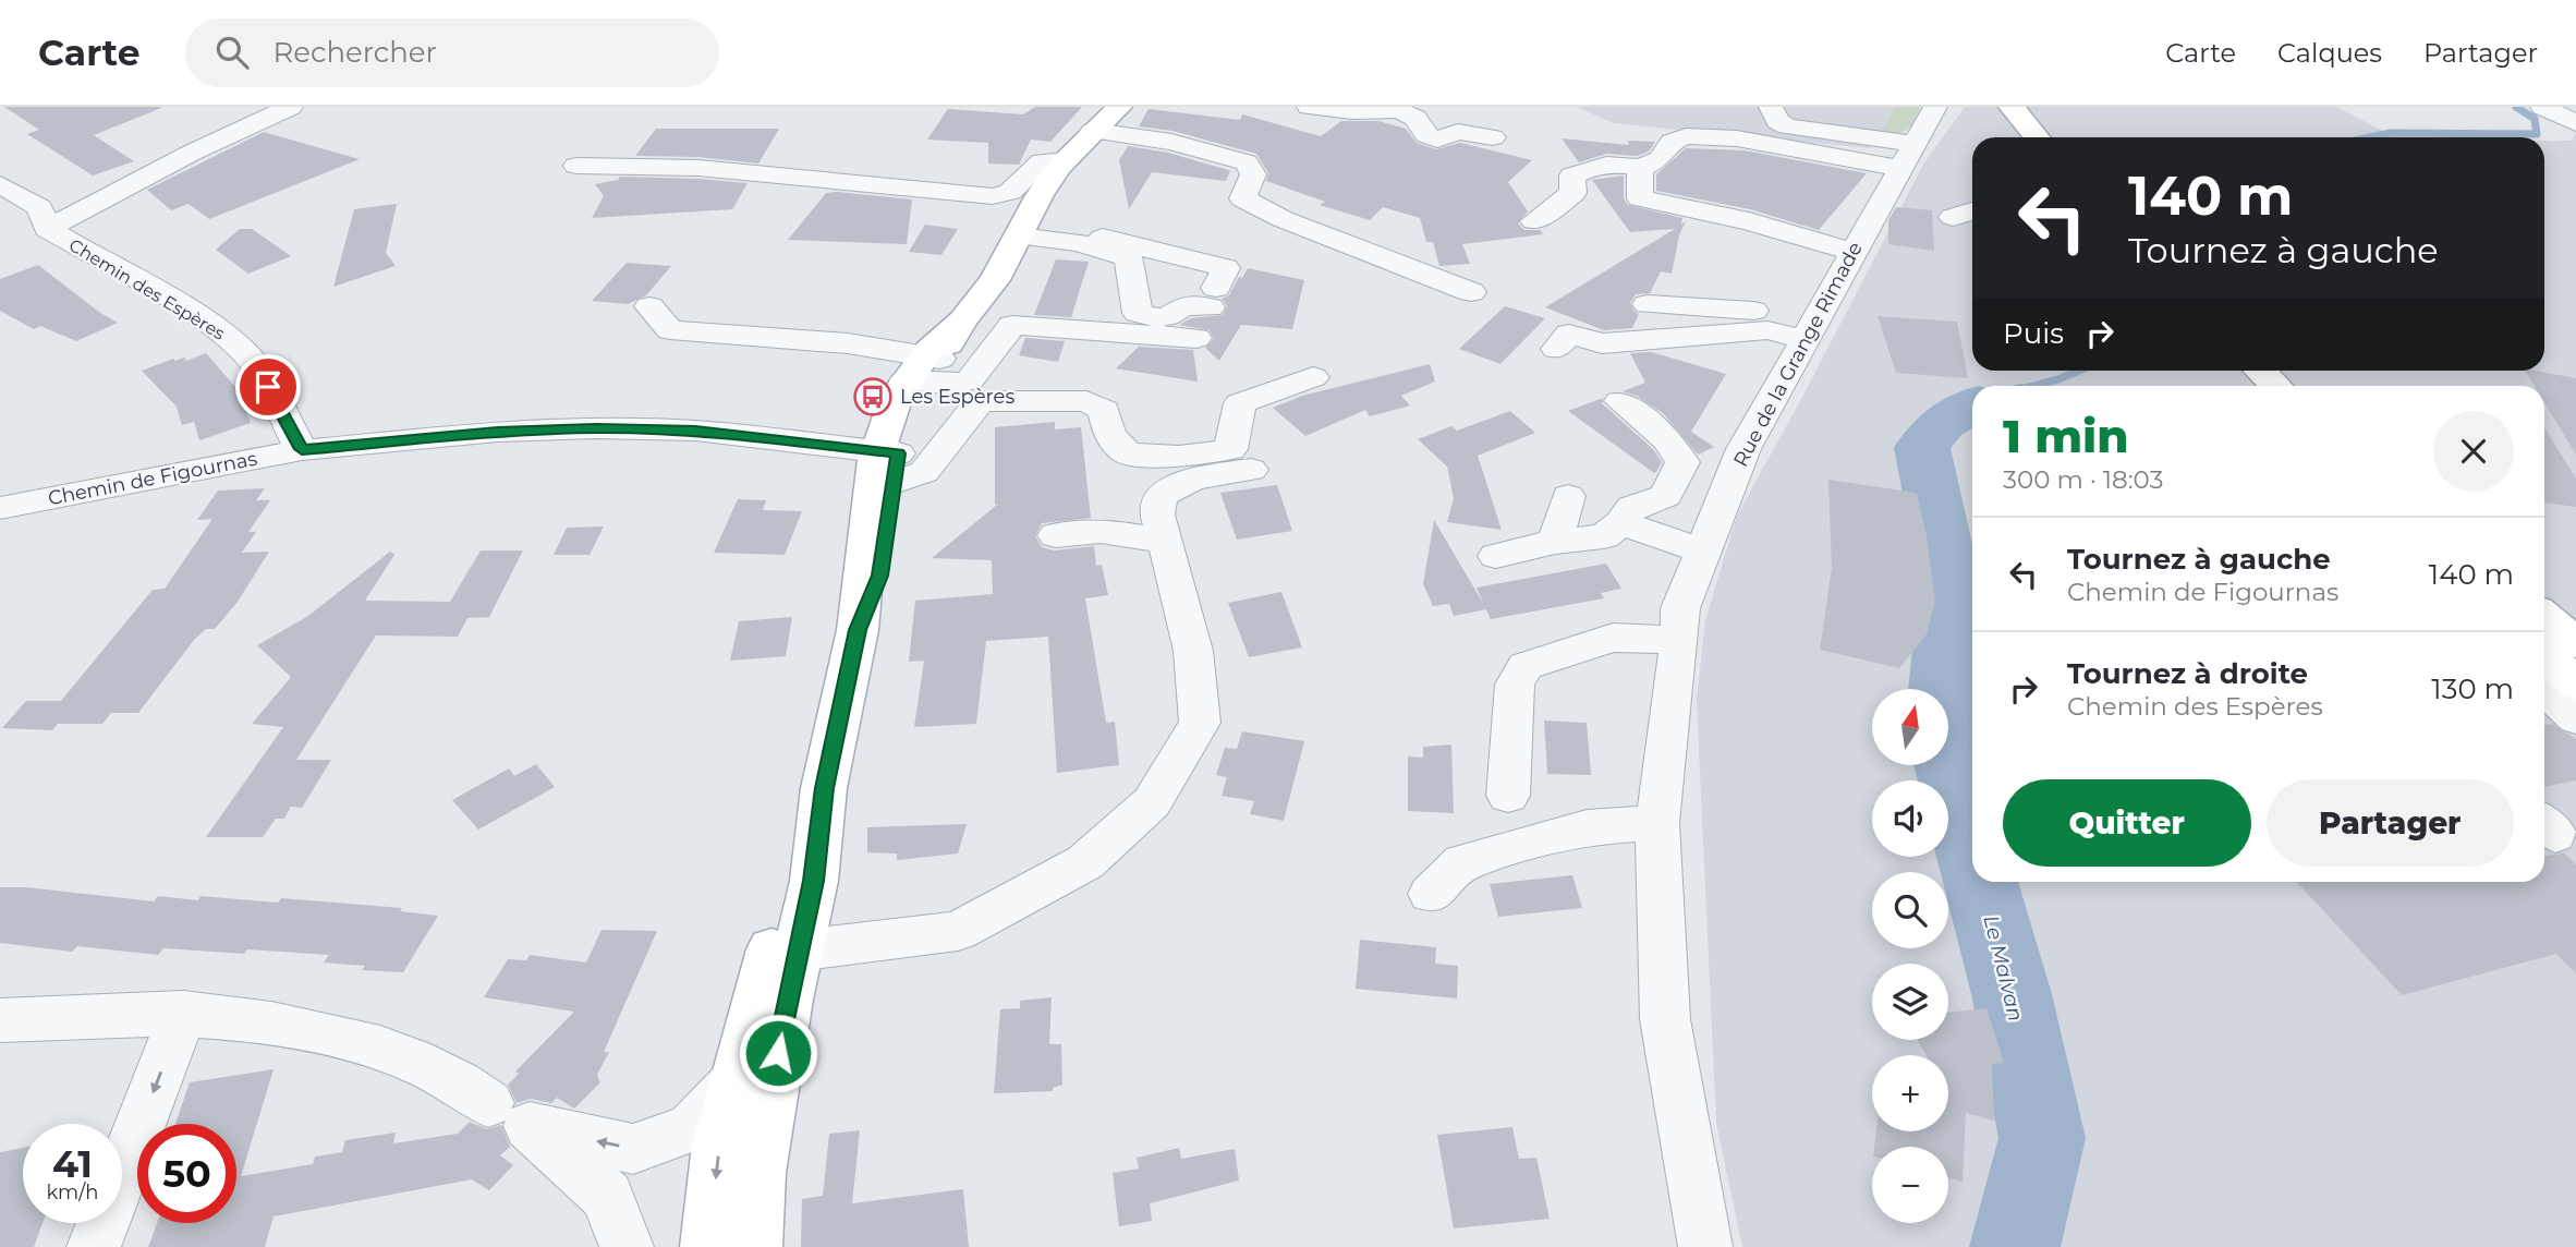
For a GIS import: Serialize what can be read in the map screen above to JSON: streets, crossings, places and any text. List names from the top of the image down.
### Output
{
  "streets": {
    "street": ["Chemin des Espères", "Rue de la Grange Rimade", "Chemin de Figournas"]
  },
  "crossings": [
    ["Chemin des Espères", "Chemin de Figournas"]
  ],
  "water": ["Le Malvan"],
  "places": {
    "bus stop": ["Les Espères"]
  },
  "north": "top",
  "page": {
    "header": "Carte",
    "search": "Rechercher",
    "nav": ["Carte", "Calques", "Partager"],
    "turn": ["140 m", "Tournez à gauche"],
    "then": "Puis",
    "heading": ["1 min", "300 m · 18:03"],
    "list": [
      {
        "name": "Tournez à gauche",
        "note": "Chemin de Figournas",
        "value": "140 m"
      },
      {
        "name": "Tournez à droite",
        "note": "Chemin des Espères",
        "value": "130 m"
      }
    ],
    "map_buttons": ["+", "−"],
    "buttons": ["Quitter", "Partager"],
    "speed": "41 km/h",
    "limit": "50"
  }
}
